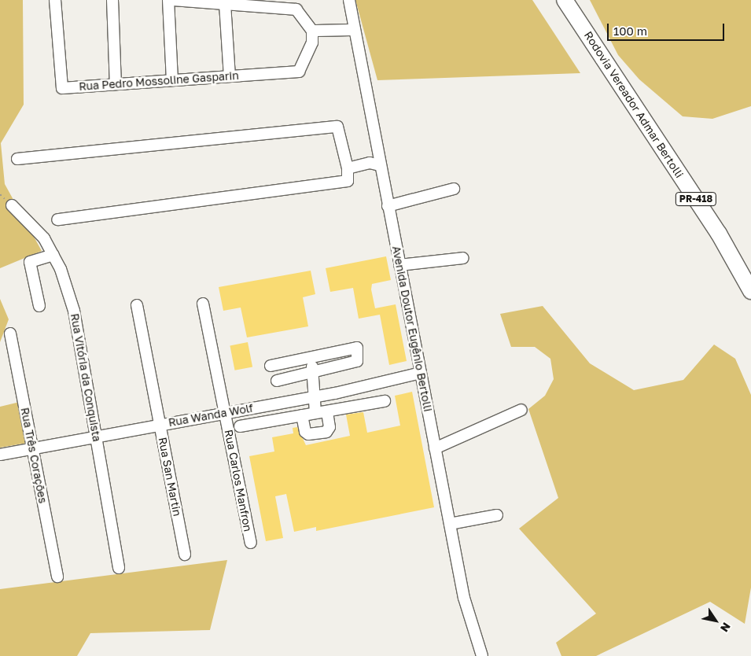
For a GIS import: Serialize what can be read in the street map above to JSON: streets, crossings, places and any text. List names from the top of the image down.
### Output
{
  "streets": {
    "highway": ["Rodovia Vereador Admar Bertolli", "PR-418"],
    "street": [
      "Rua Pedro Mossoline Gasparin",
      "Avenida Doutor Eugênio Bertolli",
      "Rua Vitória da Conquista",
      "Rua Wanda Wolf",
      "Rua Três Corações",
      "Rua San Martin",
      "Rua Carlos Manfron"
    ]
  },
  "crossings": [
    ["Avenida Doutor Eugênio Bertolli", "Rua Wanda Wolf"],
    ["Rua Vitória da Conquista", "Rua Wanda Wolf"],
    ["Rua Wanda Wolf", "Rua Três Corações"],
    ["Rua Wanda Wolf", "Rua San Martin"],
    ["Rua Wanda Wolf", "Rua Carlos Manfron"]
  ],
  "scale_bar": "100 m",
  "north": "bottom right"
}
